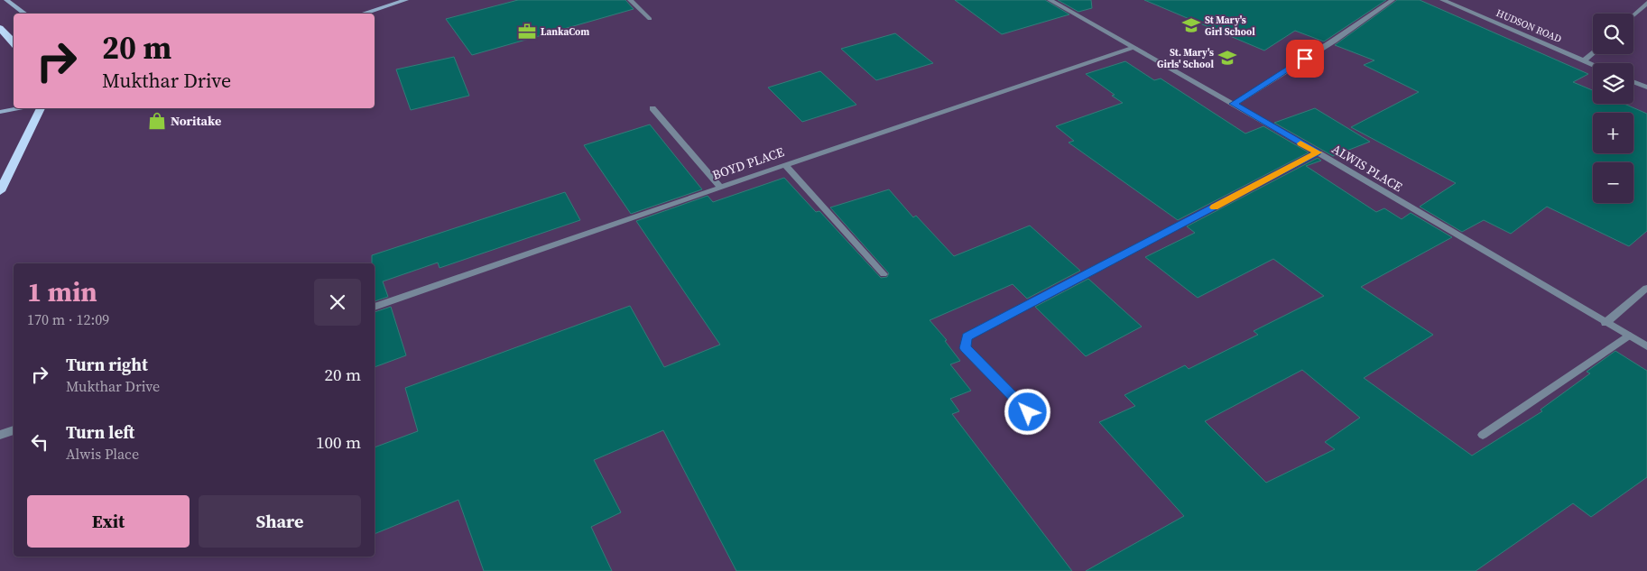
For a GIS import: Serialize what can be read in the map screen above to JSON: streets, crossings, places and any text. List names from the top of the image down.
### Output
{
  "streets": {
    "street": ["HUDSON ROAD", "BOYD PLACE", "ALWIS PLACE"]
  },
  "crossings": [
    ["BOYD PLACE", "ALWIS PLACE"]
  ],
  "places": {
    "school or university": ["St Mary's Girl School", "St. Mary's Girls' School"],
    "office": ["LankaCom"],
    "shop": ["Noritake"]
  },
  "page": {
    "map_buttons": ["+", "−"],
    "turn": ["20 m", "Mukthar Drive"],
    "heading": ["1 min", "170 m · 12:09"],
    "list": [
      {
        "name": "Turn right",
        "note": "Mukthar Drive",
        "value": "20 m"
      },
      {
        "name": "Turn left",
        "note": "Alwis Place",
        "value": "100 m"
      }
    ],
    "buttons": ["Exit", "Share"]
  }
}
